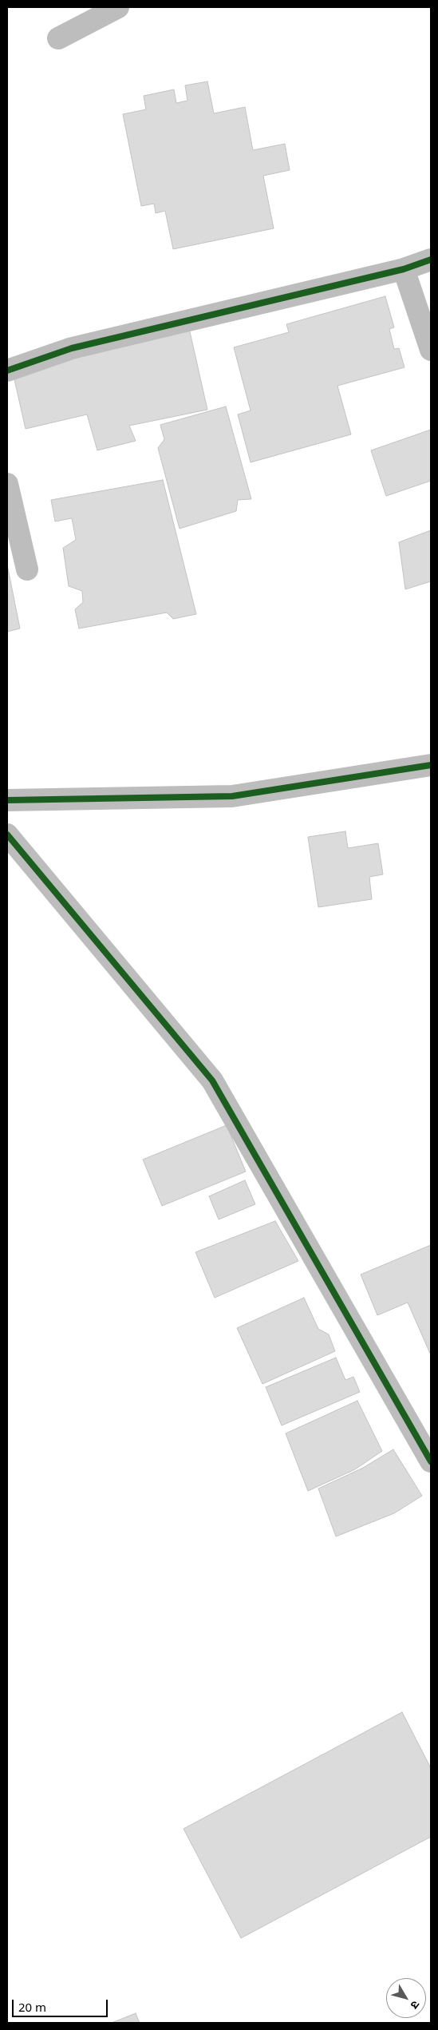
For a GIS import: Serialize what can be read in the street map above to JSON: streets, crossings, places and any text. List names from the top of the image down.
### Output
{
  "scale_bar": "20 m",
  "north": "bottom right"
}
